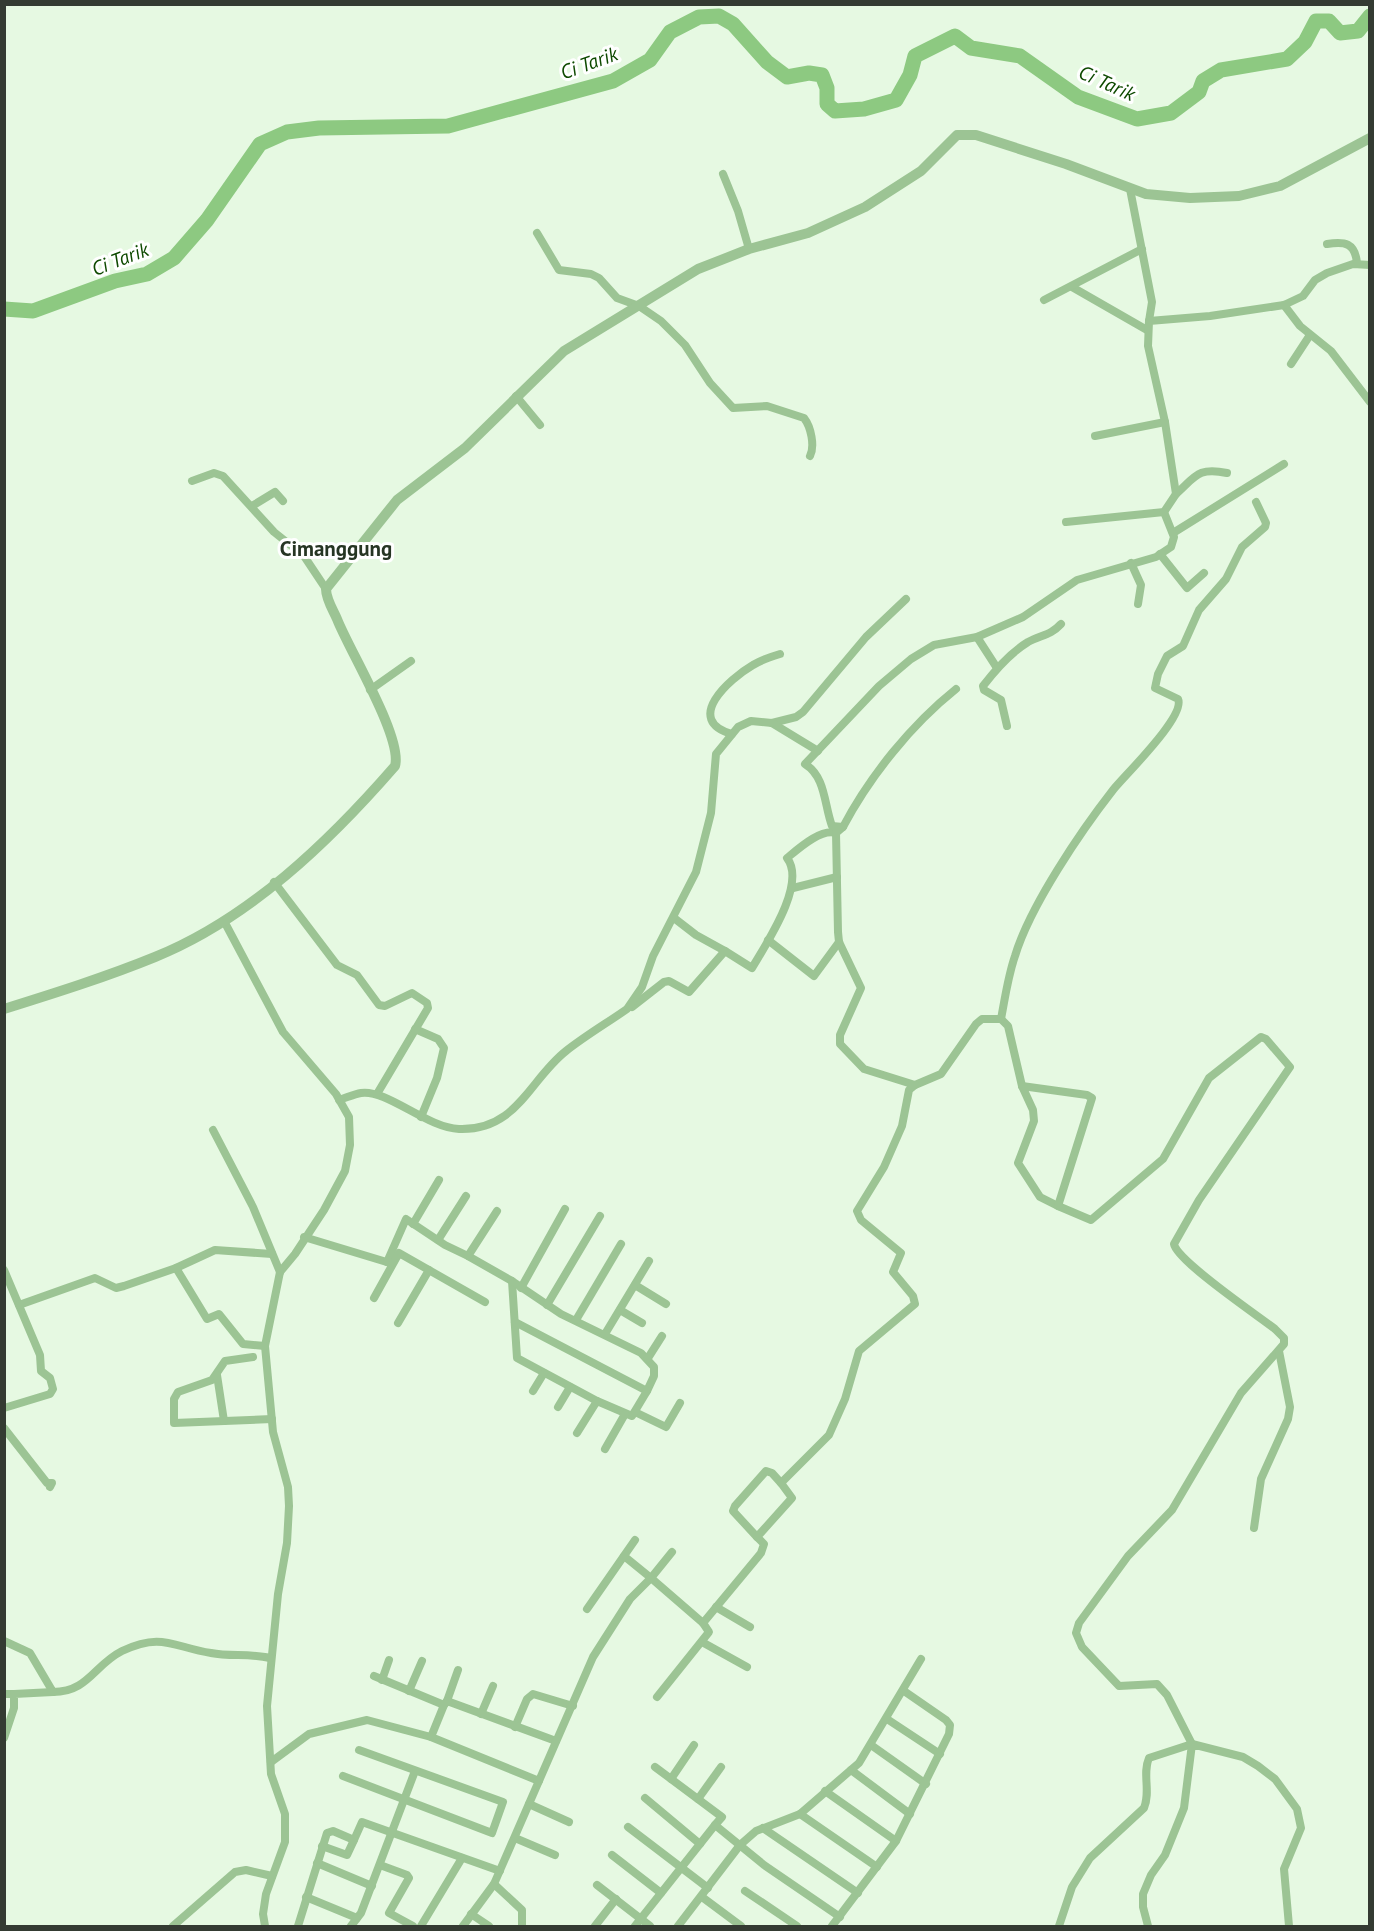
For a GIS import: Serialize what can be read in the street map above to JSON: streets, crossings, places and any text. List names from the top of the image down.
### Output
{
  "districts": ["Cimanggung"],
  "water": ["Ci Tarik"]
}
